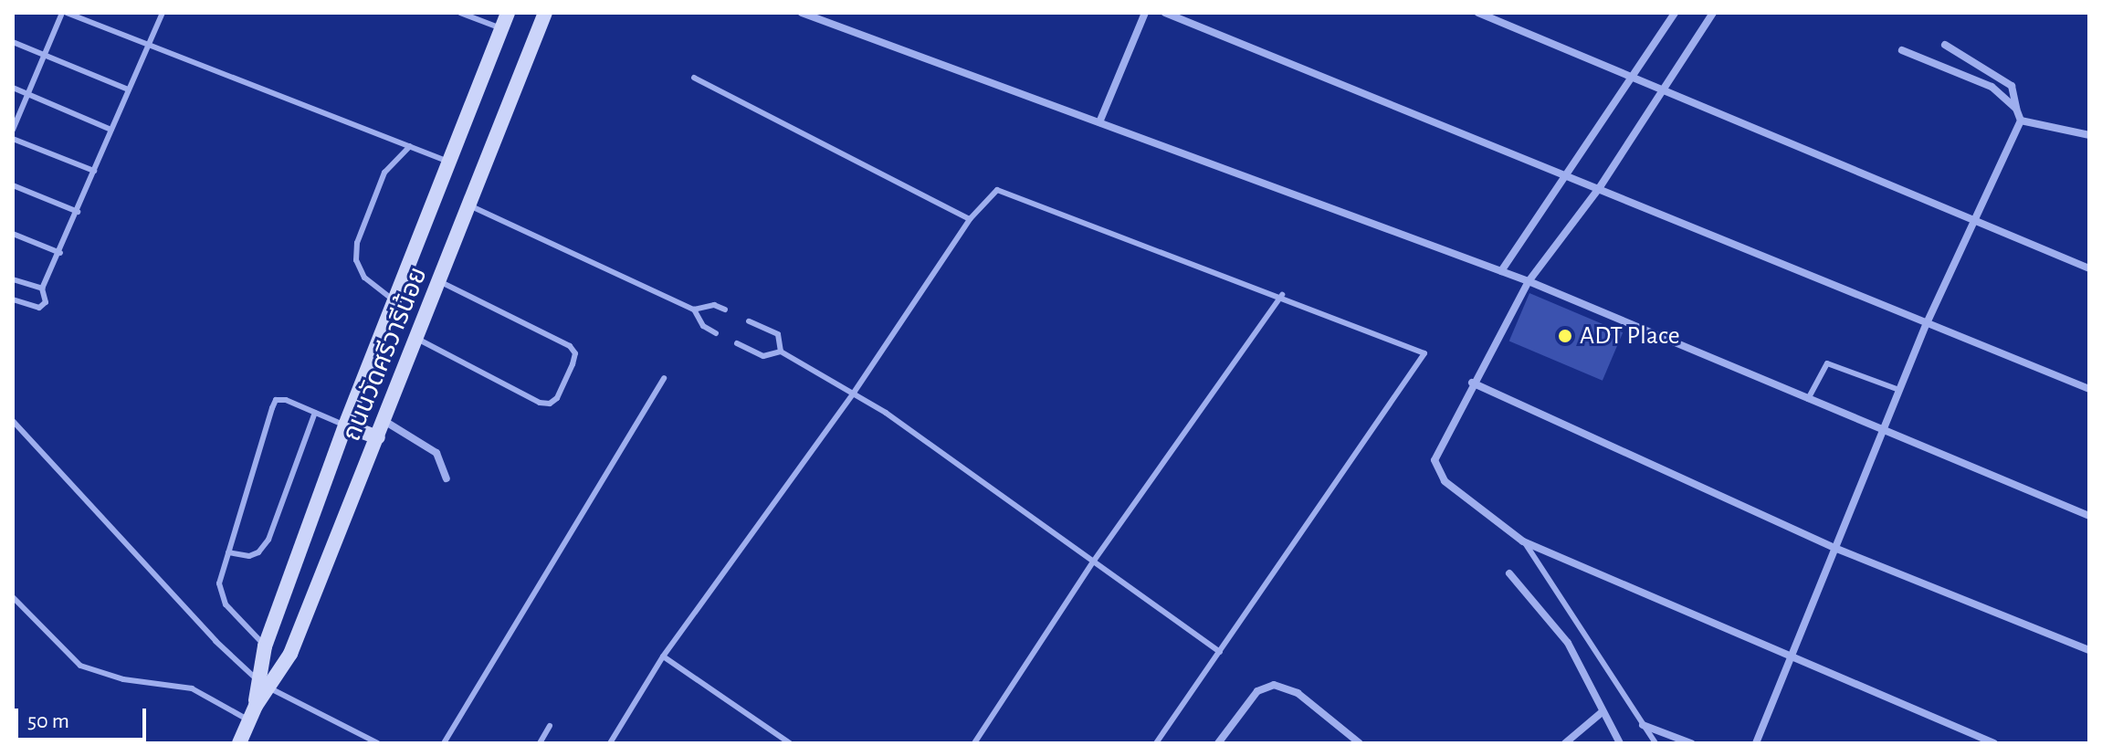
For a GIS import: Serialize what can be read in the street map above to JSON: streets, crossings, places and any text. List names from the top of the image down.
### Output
{
  "streets": {
    "main road": ["ถนนวัดศรีวารีน้อย"]
  },
  "places": ["ADT Place"],
  "scale_bar": "50 m"
}
